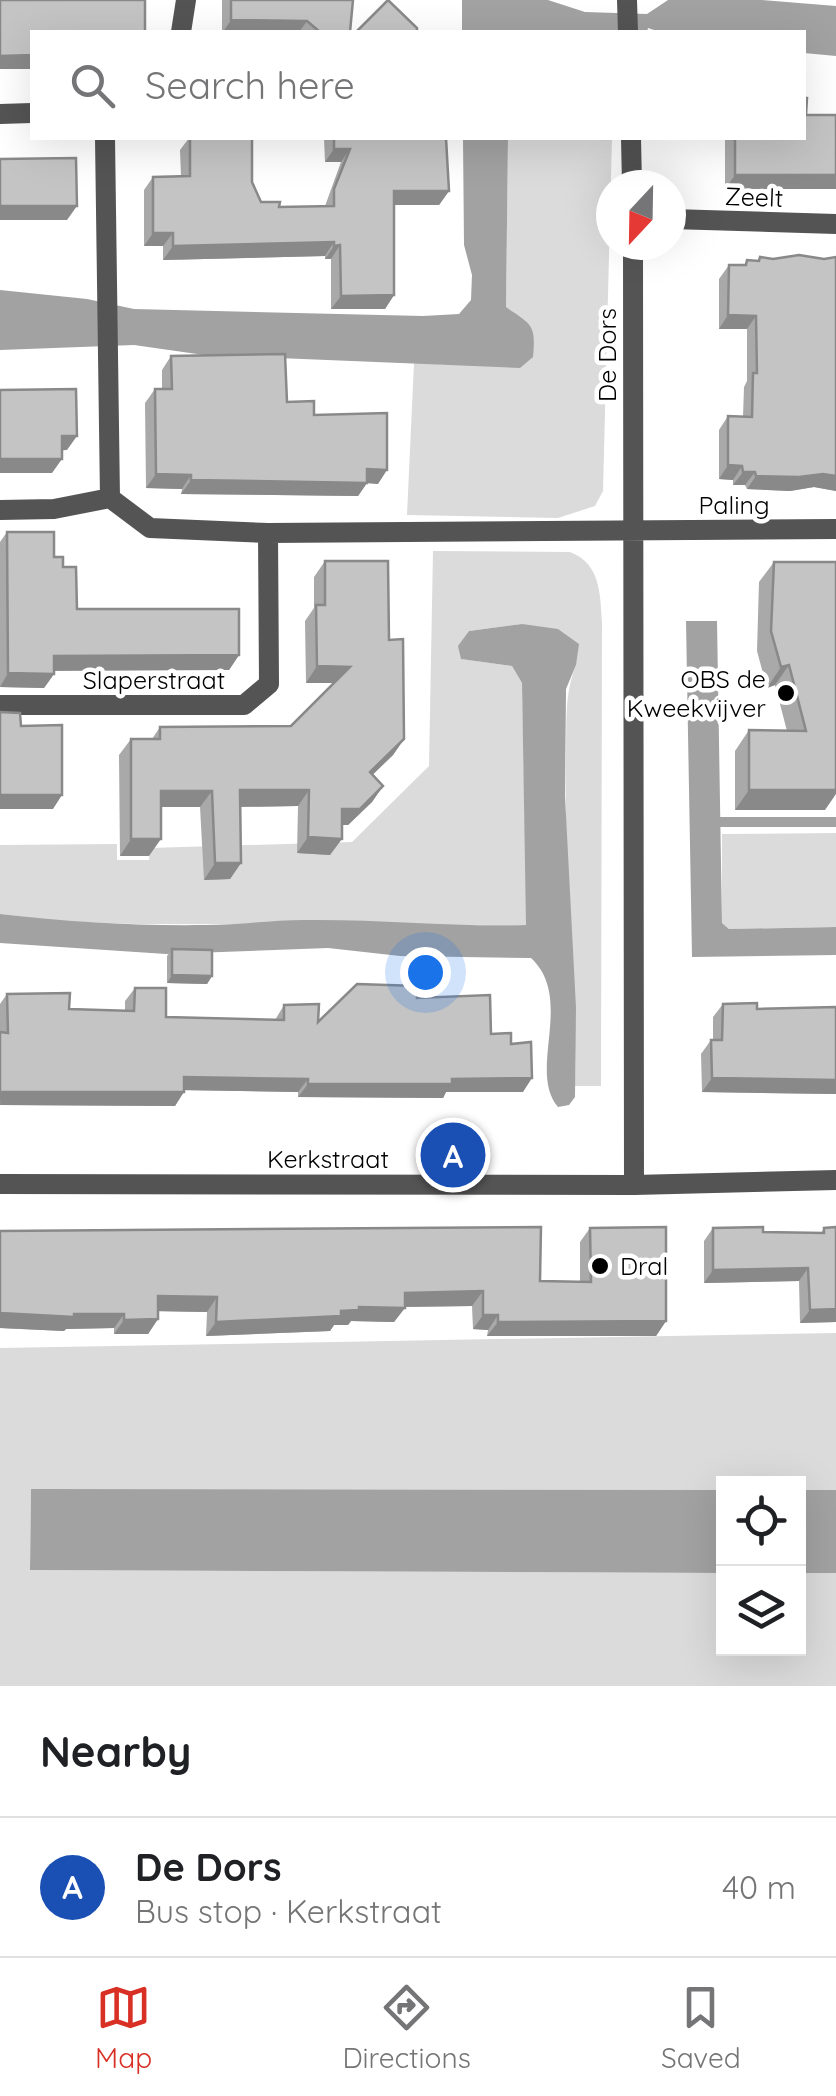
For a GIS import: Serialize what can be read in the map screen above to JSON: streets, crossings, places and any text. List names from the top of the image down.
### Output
{
  "streets": {
    "street": [
      "Zeelt",
      "De Dors",
      "Paling",
      "Slaperstraat",
      "Kerkstraat"
    ]
  },
  "crossings": [
    ["De Dors", "Paling"],
    ["De Dors", "Kerkstraat"]
  ],
  "places": ["OBS de Kweekvijver", "Dral"],
  "north": "bottom",
  "page": {
    "search": "Search here",
    "pins": "A",
    "heading": "Nearby",
    "list": [
      {
        "mark": "A",
        "name": "De Dors",
        "note": "Bus stop · Kerkstraat",
        "value": "40 m"
      }
    ],
    "nav": ["Map", "Directions", "Saved"]
  }
}
